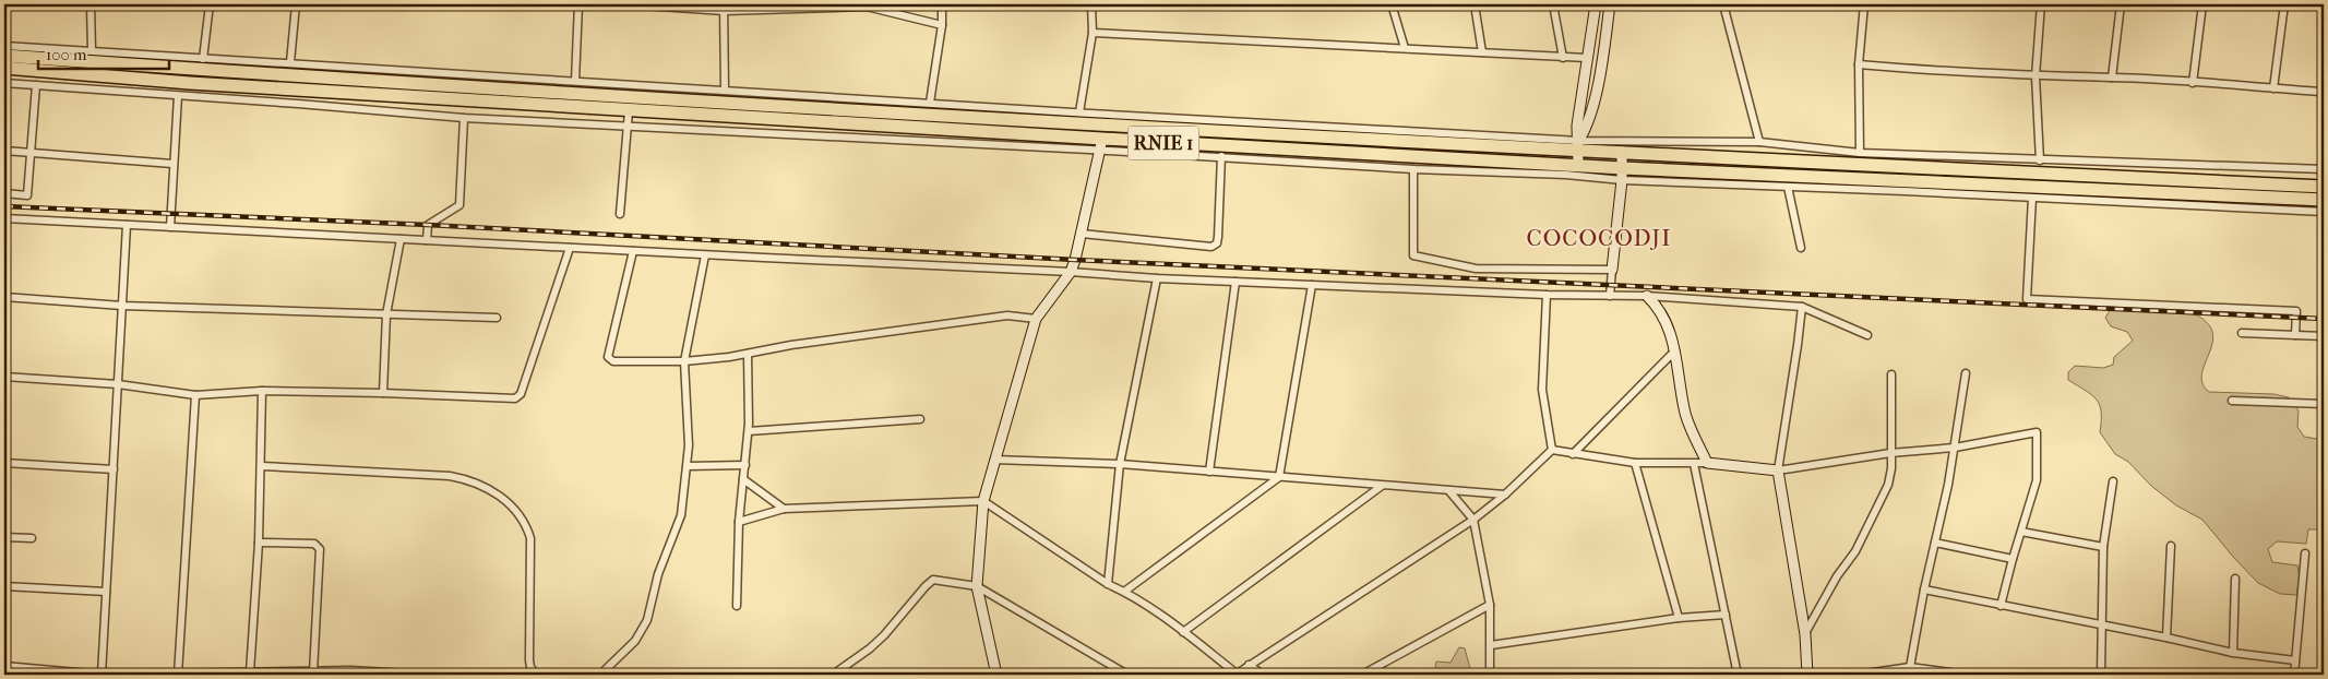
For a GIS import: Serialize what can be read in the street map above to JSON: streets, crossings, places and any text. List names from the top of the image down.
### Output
{
  "streets": {
    "highway": ["RNIE 1"]
  },
  "districts": ["COCOCODJI"],
  "scale_bar": "100 m"
}
